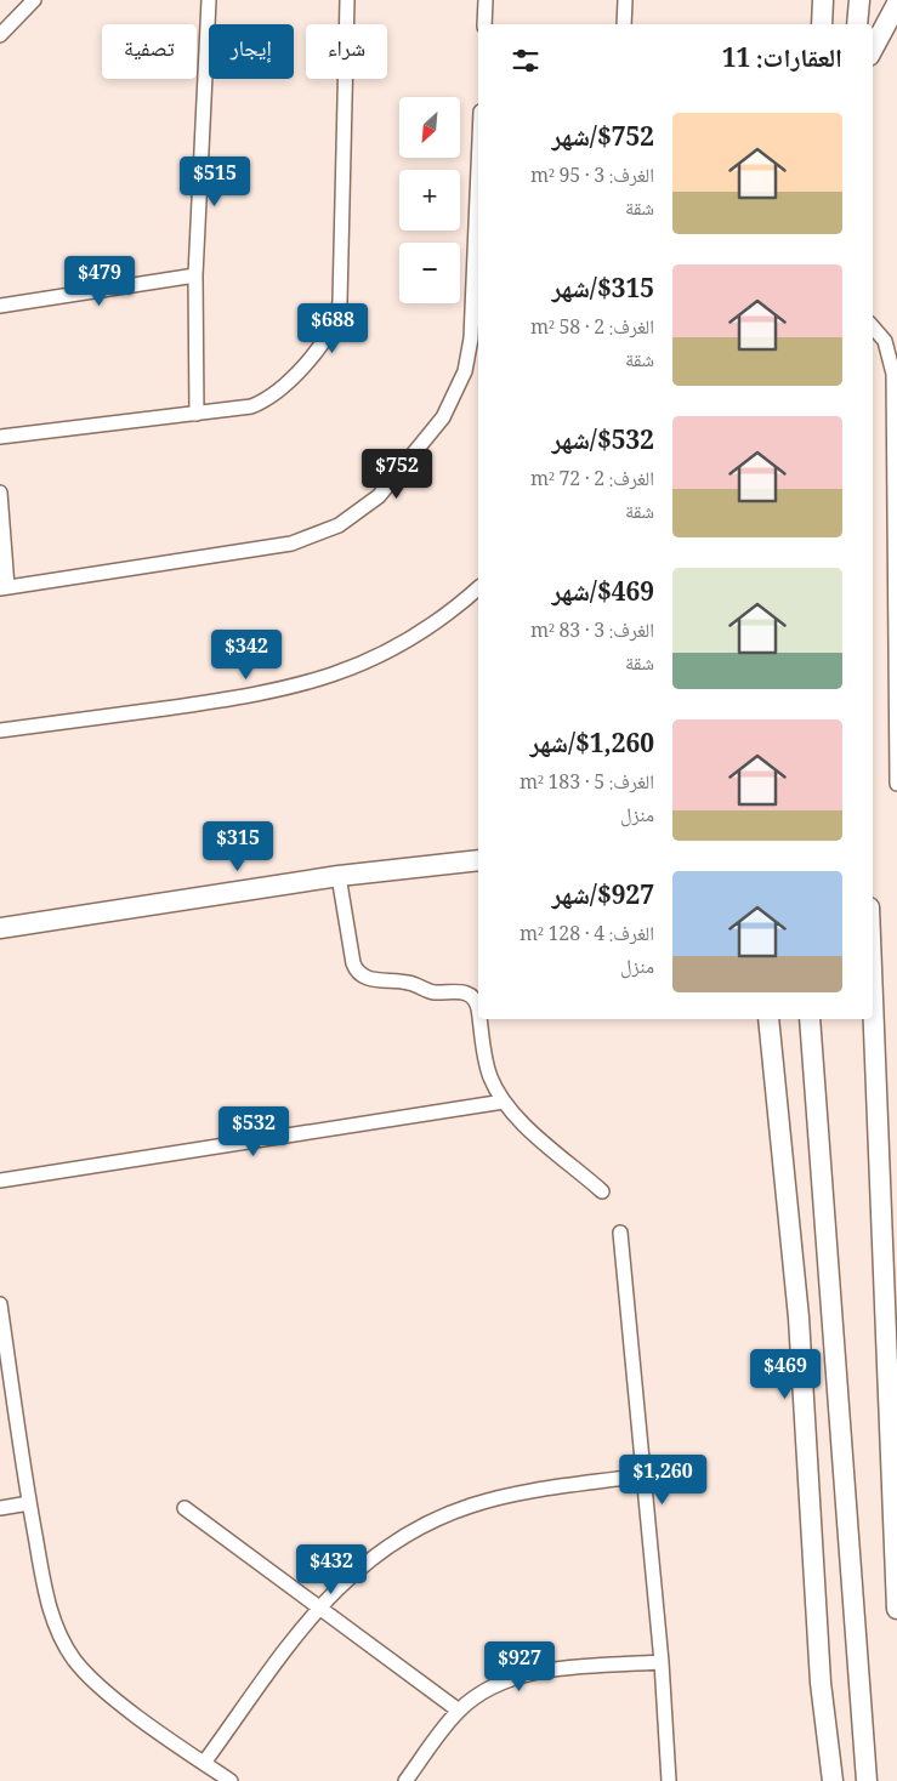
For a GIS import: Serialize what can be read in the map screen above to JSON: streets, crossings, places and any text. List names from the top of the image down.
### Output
{
  "north": "bottom left",
  "page": {
    "chip": ["شراء", "إيجار", "تصفية"],
    "heading": "العقارات: 11",
    "map_buttons": ["+", "−"],
    "list": [
      {
        "name": "$752/شهر",
        "note": "الغرف: 3 · 95 m² · شقة"
      },
      {
        "name": "$315/شهر",
        "note": "الغرف: 2 · 58 m² · شقة"
      },
      {
        "name": "$532/شهر",
        "note": "الغرف: 2 · 72 m² · شقة"
      },
      {
        "name": "$469/شهر",
        "note": "الغرف: 3 · 83 m² · شقة"
      },
      {
        "name": "$1,260/شهر",
        "note": "الغرف: 5 · 183 m² · منزل"
      },
      {
        "name": "$927/شهر",
        "note": "الغرف: 4 · 128 m² · منزل"
      }
    ],
    "price": [
      "$515",
      "$479",
      "$688",
      "$752",
      "$342",
      "$315",
      "$532",
      "$469",
      "$1,260",
      "$432",
      "$927"
    ]
  }
}
